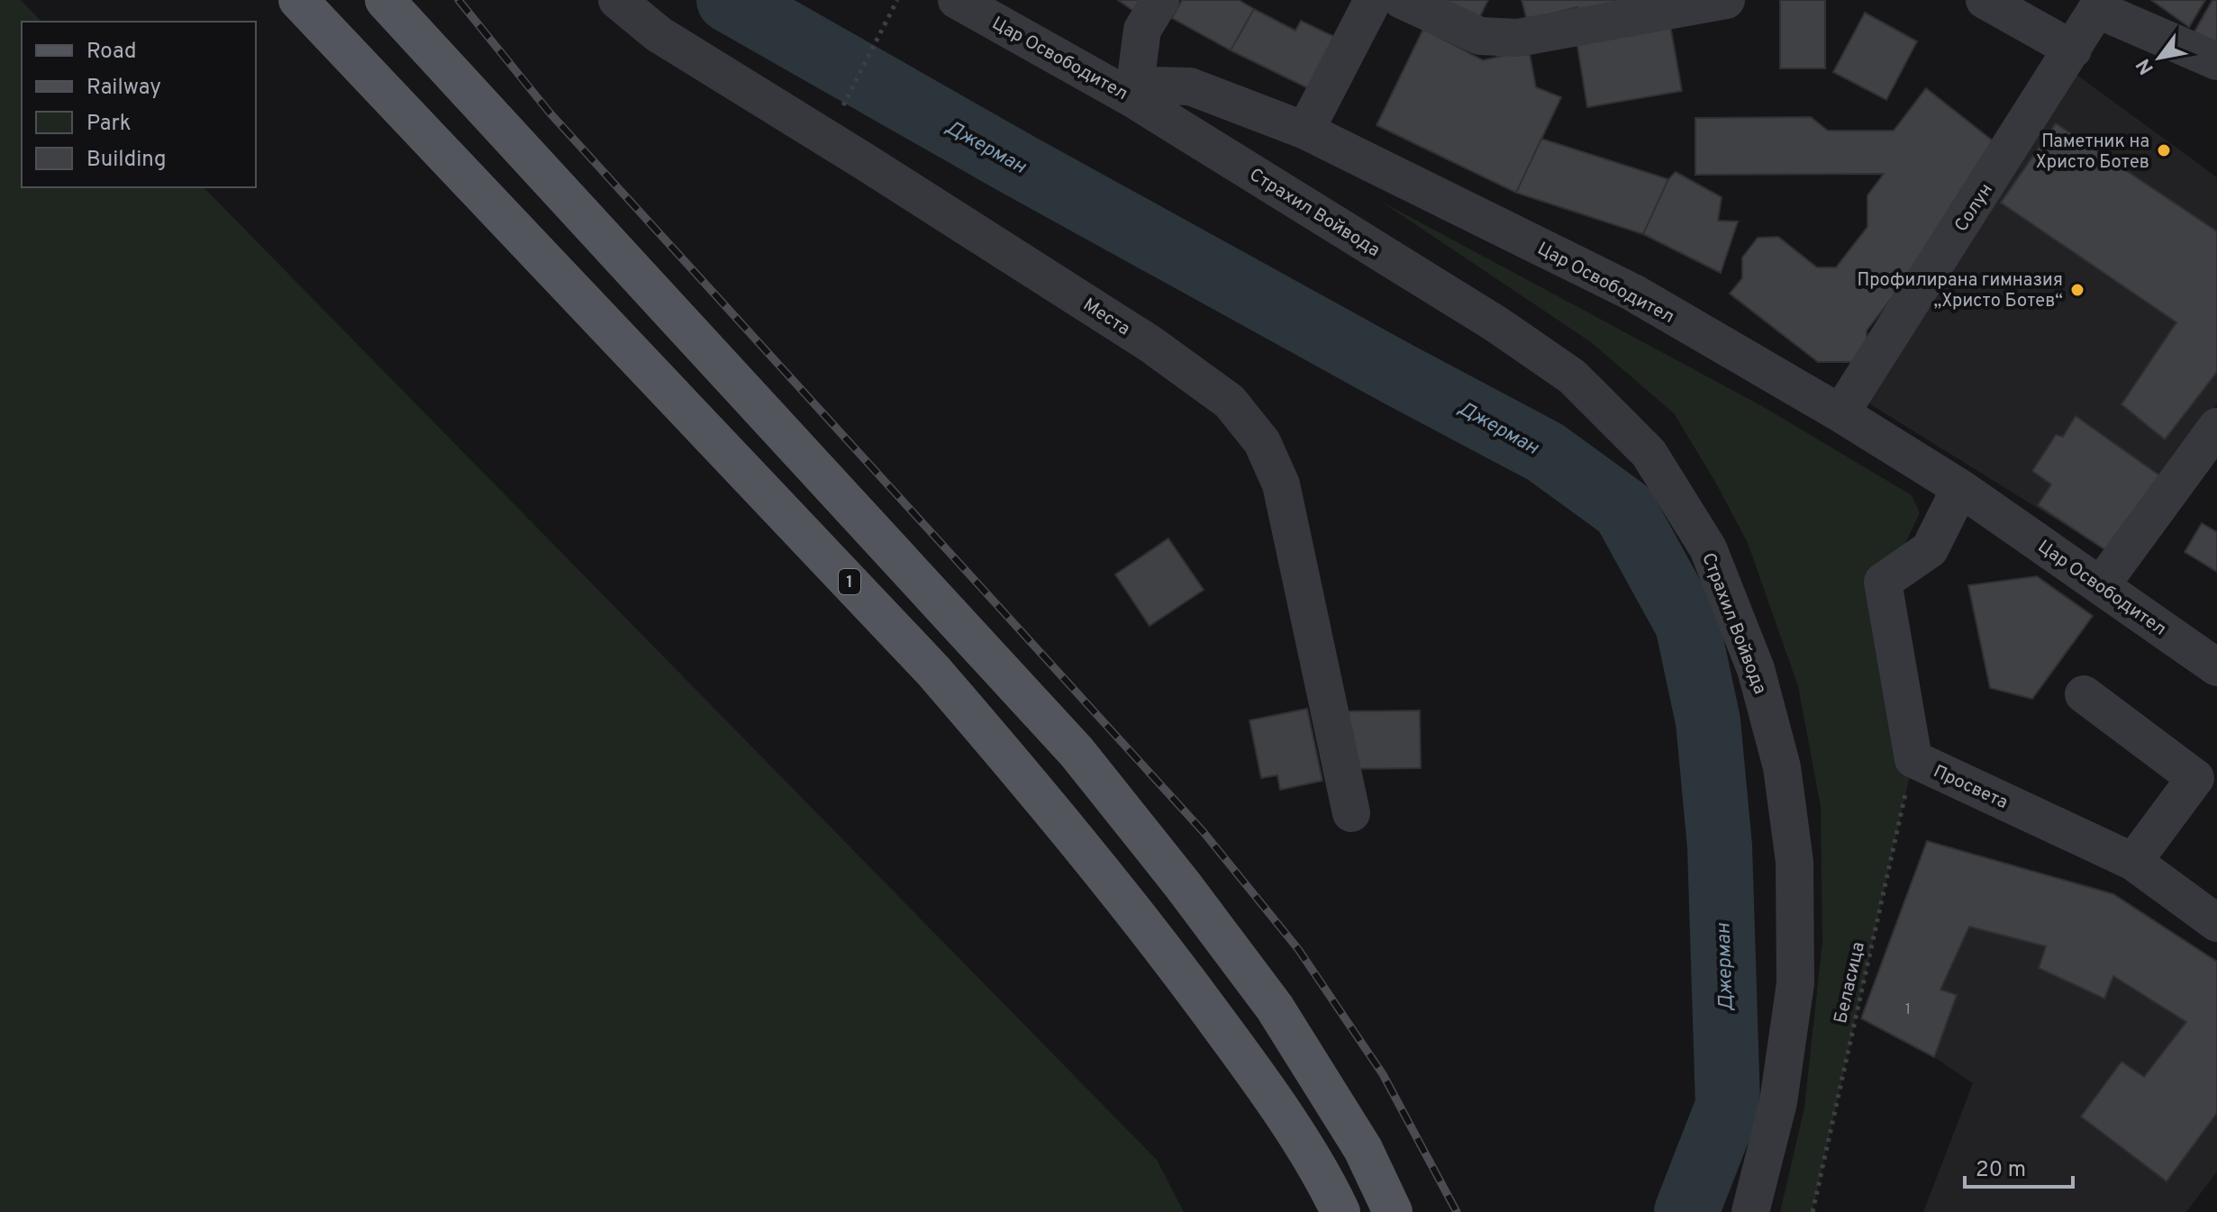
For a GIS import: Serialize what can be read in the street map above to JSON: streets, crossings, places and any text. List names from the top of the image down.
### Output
{
  "streets": {
    "main road": ["1"],
    "street": [
      "Цар Освободител",
      "Солун",
      "Страхил Войвода",
      "Места",
      "Просвета"
    ],
    "path": ["Беласица"]
  },
  "crossings": [
    ["Цар Освободител", "Солун"],
    ["Цар Освободител", "Страхил Войвода"],
    ["Цар Освободител", "Просвета"],
    ["Просвета", "Беласица"]
  ],
  "water": ["Джерман"],
  "places": ["Паметник на Христо Ботев", "Профилирана гимназия „Христо Ботев“"],
  "house_numbers": ["1"],
  "legend": [
    "Road",
    "Railway",
    "Park",
    "Building"
  ],
  "scale_bar": "20 m",
  "north": "bottom left"
}
